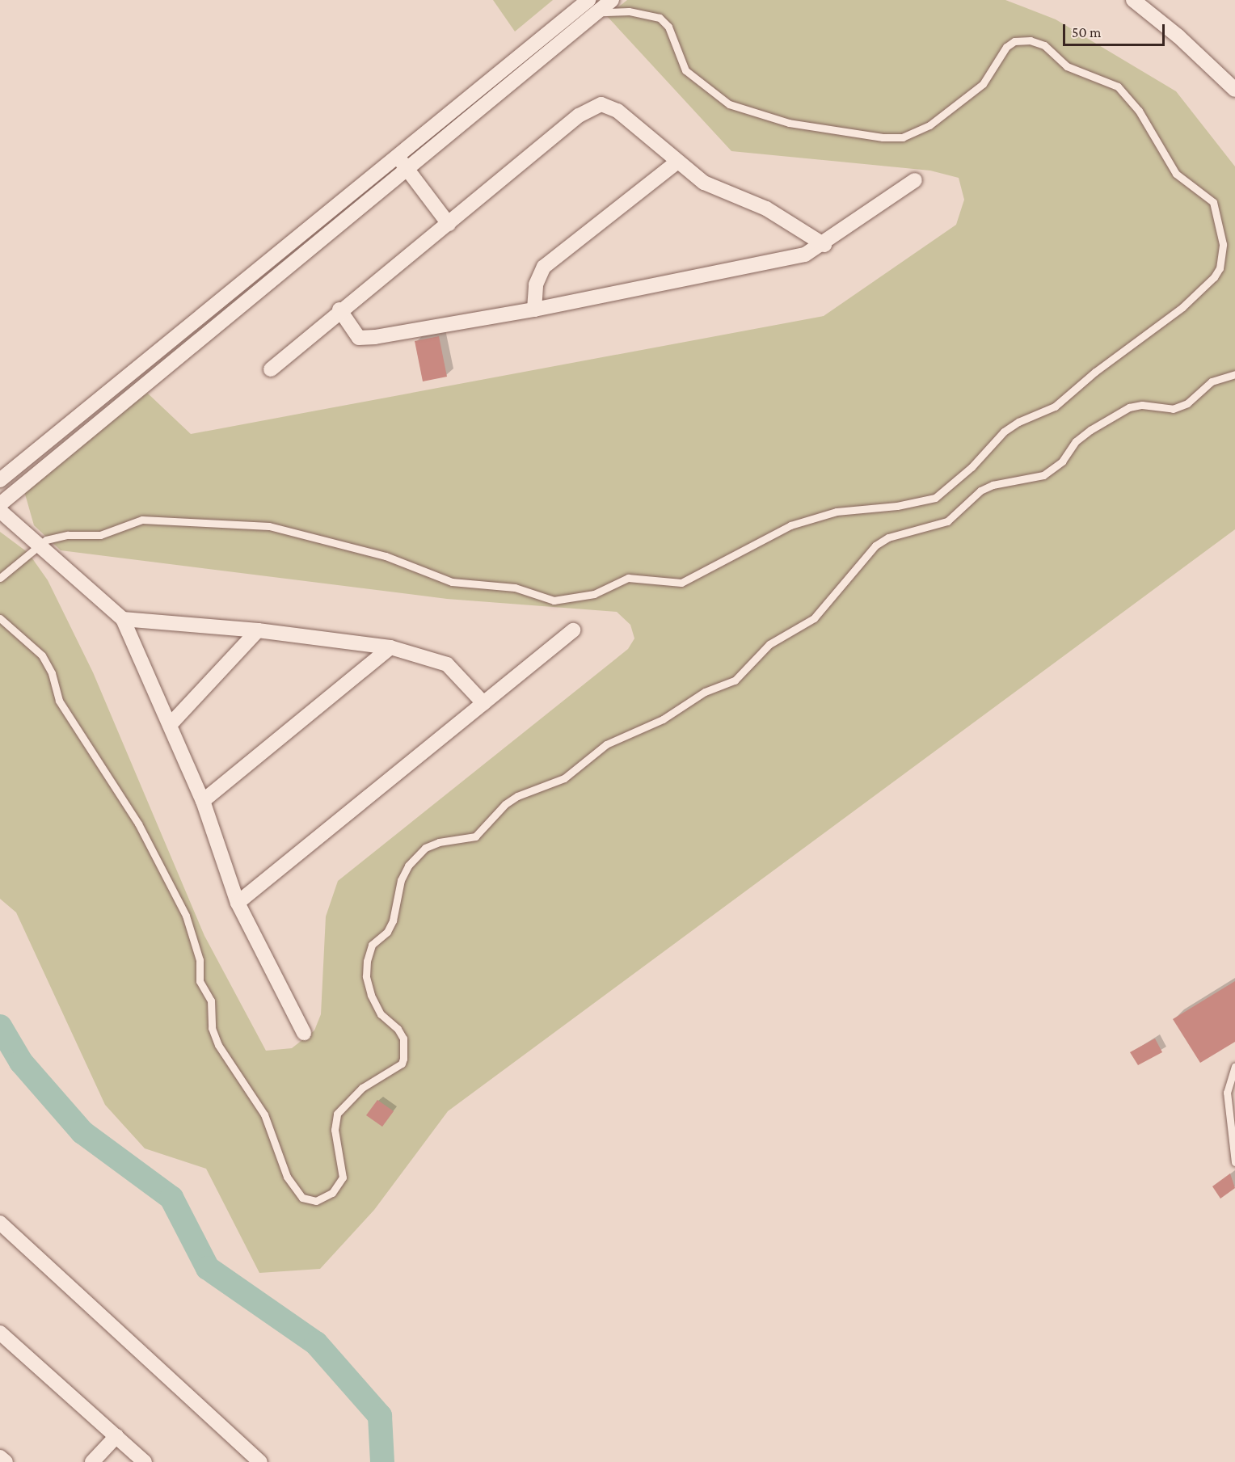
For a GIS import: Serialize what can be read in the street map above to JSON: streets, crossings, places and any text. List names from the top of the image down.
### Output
{
  "scale_bar": "50 m"
}
